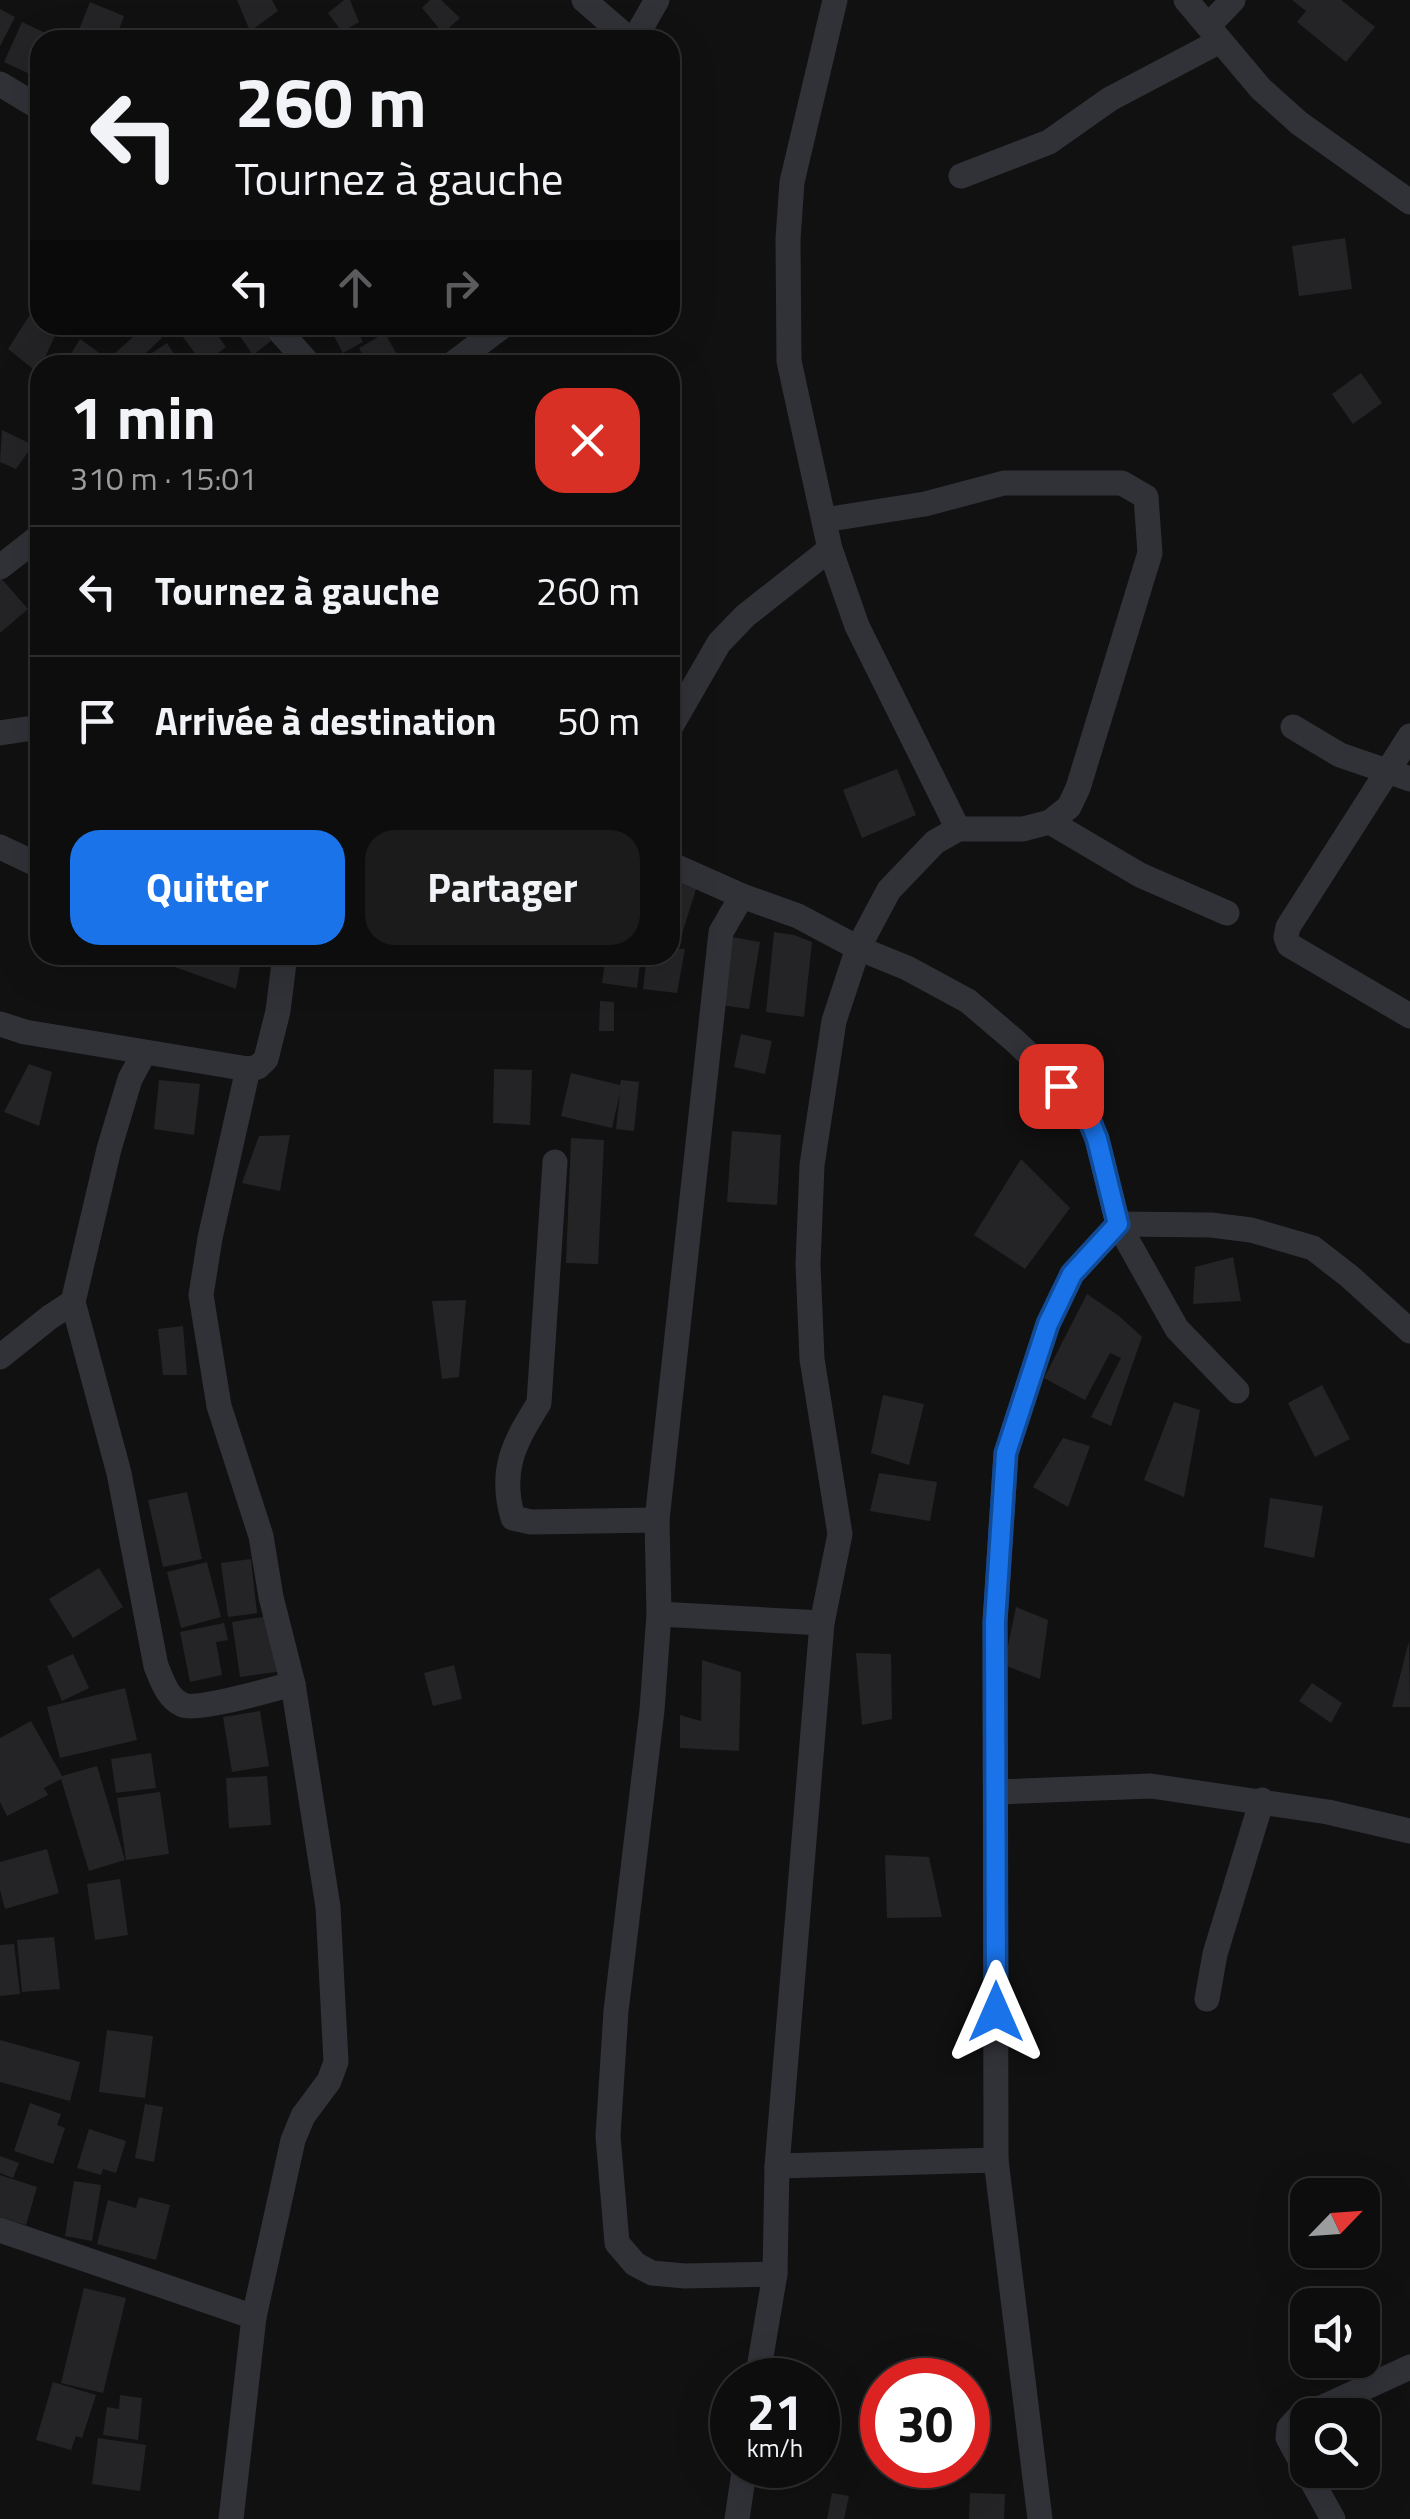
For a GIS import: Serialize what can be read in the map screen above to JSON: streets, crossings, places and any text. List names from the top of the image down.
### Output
{
  "north": "top right",
  "page": {
    "turn": ["260 m", "Tournez à gauche"],
    "heading": ["1 min", "310 m · 15:01"],
    "list": [
      {
        "name": "Tournez à gauche",
        "value": "260 m"
      },
      {
        "name": "Arrivée à destination",
        "value": "50 m"
      }
    ],
    "buttons": ["Quitter", "Partager"],
    "speed": "21 km/h",
    "limit": "30"
  }
}
